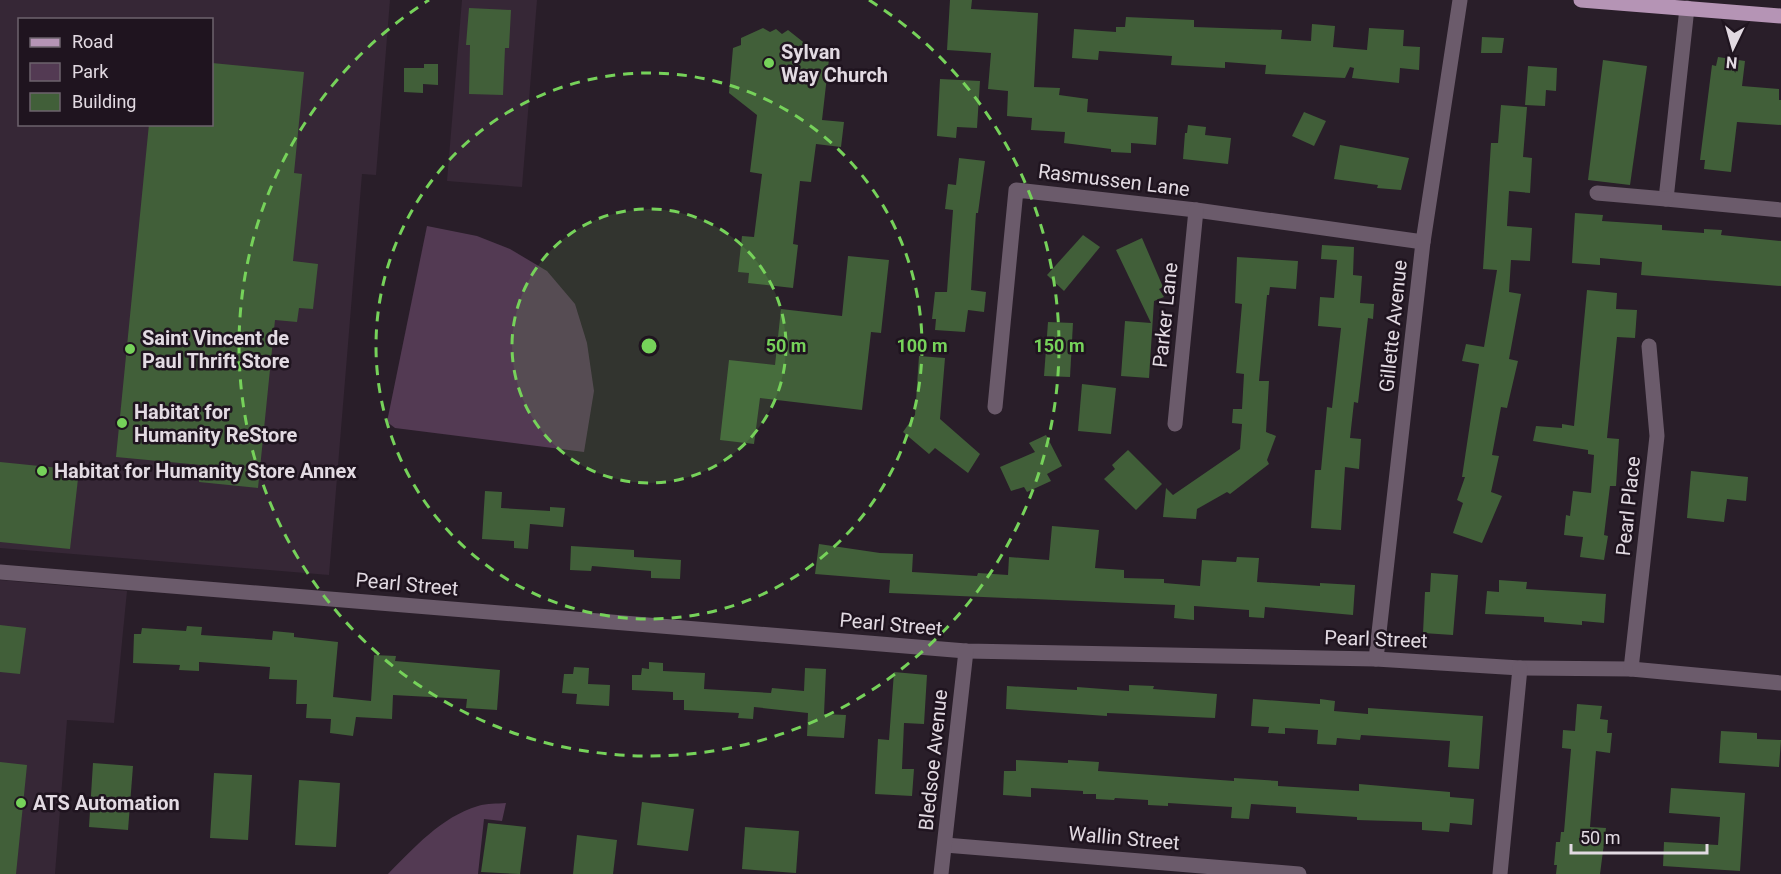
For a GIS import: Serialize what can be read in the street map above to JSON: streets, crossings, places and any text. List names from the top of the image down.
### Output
{
  "streets": {
    "street": [
      "Rasmussen Lane",
      "Parker Lane",
      "Gillette Avenue",
      "Pearl Place",
      "Pearl Street",
      "Bledsoe Avenue",
      "Wallin Street"
    ]
  },
  "crossings": [
    ["Rasmussen Lane", "Parker Lane"],
    ["Rasmussen Lane", "Gillette Avenue"],
    ["Gillette Avenue", "Pearl Street"],
    ["Pearl Place", "Pearl Street"],
    ["Pearl Street", "Bledsoe Avenue"],
    ["Bledsoe Avenue", "Wallin Street"]
  ],
  "places": [
    "Sylvan Way Church",
    "Saint Vincent de Paul Thrift Store",
    "Habitat for Humanity ReStore",
    "Habitat for Humanity Store Annex",
    "ATS Automation"
  ],
  "legend": ["Road", "Park", "Building"],
  "scale_bar": "50 m",
  "north": "bottom",
  "rings": ["50 m", "100 m", "150 m"]
}
